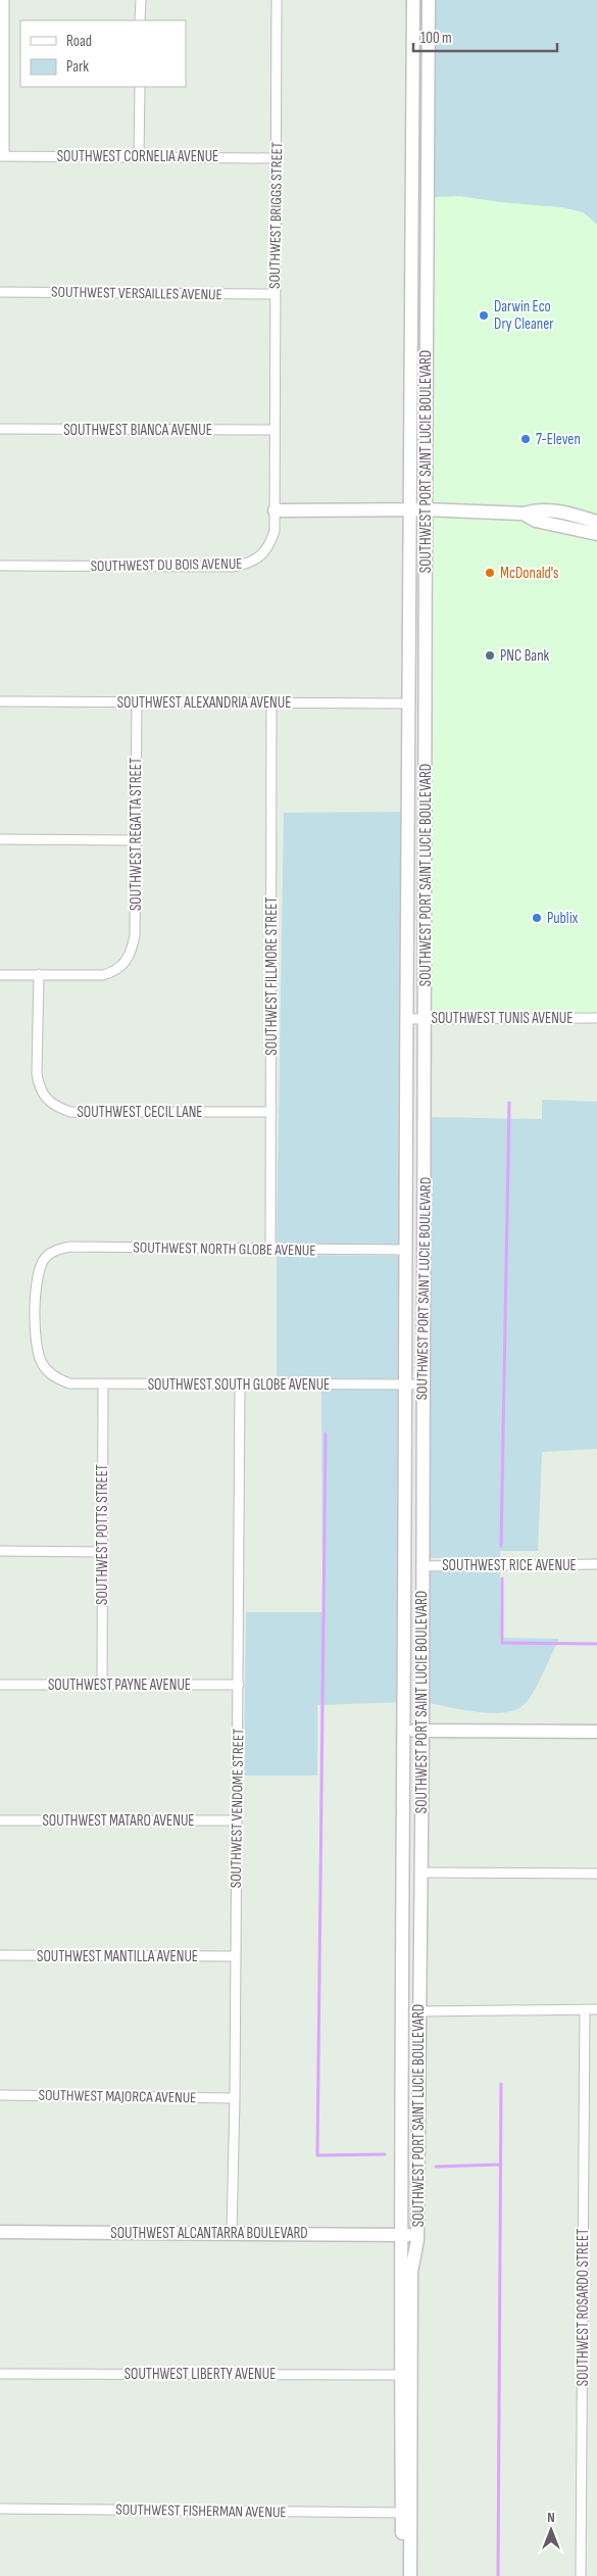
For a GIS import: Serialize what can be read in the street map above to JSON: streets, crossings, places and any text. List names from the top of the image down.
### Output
{
  "streets": {
    "main road": ["SOUTHWEST PORT SAINT LUCIE BOULEVARD", "SOUTHWEST ALCANTARRA BOULEVARD"],
    "street": [
      "SOUTHWEST CORNELIA AVENUE",
      "SOUTHWEST BRIGGS STREET",
      "SOUTHWEST VERSAILLES AVENUE",
      "SOUTHWEST BIANCA AVENUE",
      "SOUTHWEST DU BOIS AVENUE",
      "SOUTHWEST ALEXANDRIA AVENUE",
      "SOUTHWEST REGATTA STREET",
      "SOUTHWEST FILLMORE STREET",
      "SOUTHWEST TUNIS AVENUE",
      "SOUTHWEST CECIL LANE",
      "SOUTHWEST NORTH GLOBE AVENUE",
      "SOUTHWEST SOUTH GLOBE AVENUE",
      "SOUTHWEST POTTS STREET",
      "SOUTHWEST RICE AVENUE",
      "SOUTHWEST PAYNE AVENUE",
      "SOUTHWEST VENDOME STREET",
      "SOUTHWEST MATARO AVENUE",
      "SOUTHWEST MANTILLA AVENUE",
      "SOUTHWEST MAJORCA AVENUE",
      "SOUTHWEST ROSARDO STREET",
      "SOUTHWEST LIBERTY AVENUE",
      "SOUTHWEST FISHERMAN AVENUE"
    ]
  },
  "crossings": [
    ["SOUTHWEST CORNELIA AVENUE", "SOUTHWEST BRIGGS STREET"],
    ["SOUTHWEST BRIGGS STREET", "SOUTHWEST VERSAILLES AVENUE"],
    ["SOUTHWEST BRIGGS STREET", "SOUTHWEST BIANCA AVENUE"],
    ["SOUTHWEST BRIGGS STREET", "SOUTHWEST DU BOIS AVENUE"],
    ["SOUTHWEST BIANCA AVENUE", "SOUTHWEST DU BOIS AVENUE"],
    ["SOUTHWEST PORT SAINT LUCIE BOULEVARD", "SOUTHWEST ALEXANDRIA AVENUE"],
    ["SOUTHWEST PORT SAINT LUCIE BOULEVARD", "SOUTHWEST TUNIS AVENUE"],
    ["SOUTHWEST PORT SAINT LUCIE BOULEVARD", "SOUTHWEST NORTH GLOBE AVENUE"],
    ["SOUTHWEST PORT SAINT LUCIE BOULEVARD", "SOUTHWEST SOUTH GLOBE AVENUE"],
    ["SOUTHWEST PORT SAINT LUCIE BOULEVARD", "SOUTHWEST RICE AVENUE"],
    ["SOUTHWEST PORT SAINT LUCIE BOULEVARD", "SOUTHWEST ALCANTARRA BOULEVARD"],
    ["SOUTHWEST PORT SAINT LUCIE BOULEVARD", "SOUTHWEST LIBERTY AVENUE"],
    ["SOUTHWEST PORT SAINT LUCIE BOULEVARD", "SOUTHWEST FISHERMAN AVENUE"],
    ["SOUTHWEST ALEXANDRIA AVENUE", "SOUTHWEST REGATTA STREET"],
    ["SOUTHWEST ALEXANDRIA AVENUE", "SOUTHWEST FILLMORE STREET"],
    ["SOUTHWEST REGATTA STREET", "SOUTHWEST CECIL LANE"],
    ["SOUTHWEST FILLMORE STREET", "SOUTHWEST CECIL LANE"],
    ["SOUTHWEST FILLMORE STREET", "SOUTHWEST NORTH GLOBE AVENUE"],
    ["SOUTHWEST NORTH GLOBE AVENUE", "SOUTHWEST SOUTH GLOBE AVENUE"],
    ["SOUTHWEST SOUTH GLOBE AVENUE", "SOUTHWEST POTTS STREET"],
    ["SOUTHWEST SOUTH GLOBE AVENUE", "SOUTHWEST VENDOME STREET"],
    ["SOUTHWEST POTTS STREET", "SOUTHWEST PAYNE AVENUE"],
    ["SOUTHWEST PAYNE AVENUE", "SOUTHWEST VENDOME STREET"],
    ["SOUTHWEST VENDOME STREET", "SOUTHWEST MATARO AVENUE"],
    ["SOUTHWEST VENDOME STREET", "SOUTHWEST MANTILLA AVENUE"],
    ["SOUTHWEST VENDOME STREET", "SOUTHWEST MAJORCA AVENUE"],
    ["SOUTHWEST VENDOME STREET", "SOUTHWEST ALCANTARRA BOULEVARD"]
  ],
  "places": [
    "Darwin Eco Dry Cleaner",
    "7-Eleven",
    "McDonald's",
    "PNC Bank",
    "Publix"
  ],
  "legend": ["Road", "Park"],
  "scale_bar": "100 m",
  "north": "top"
}
